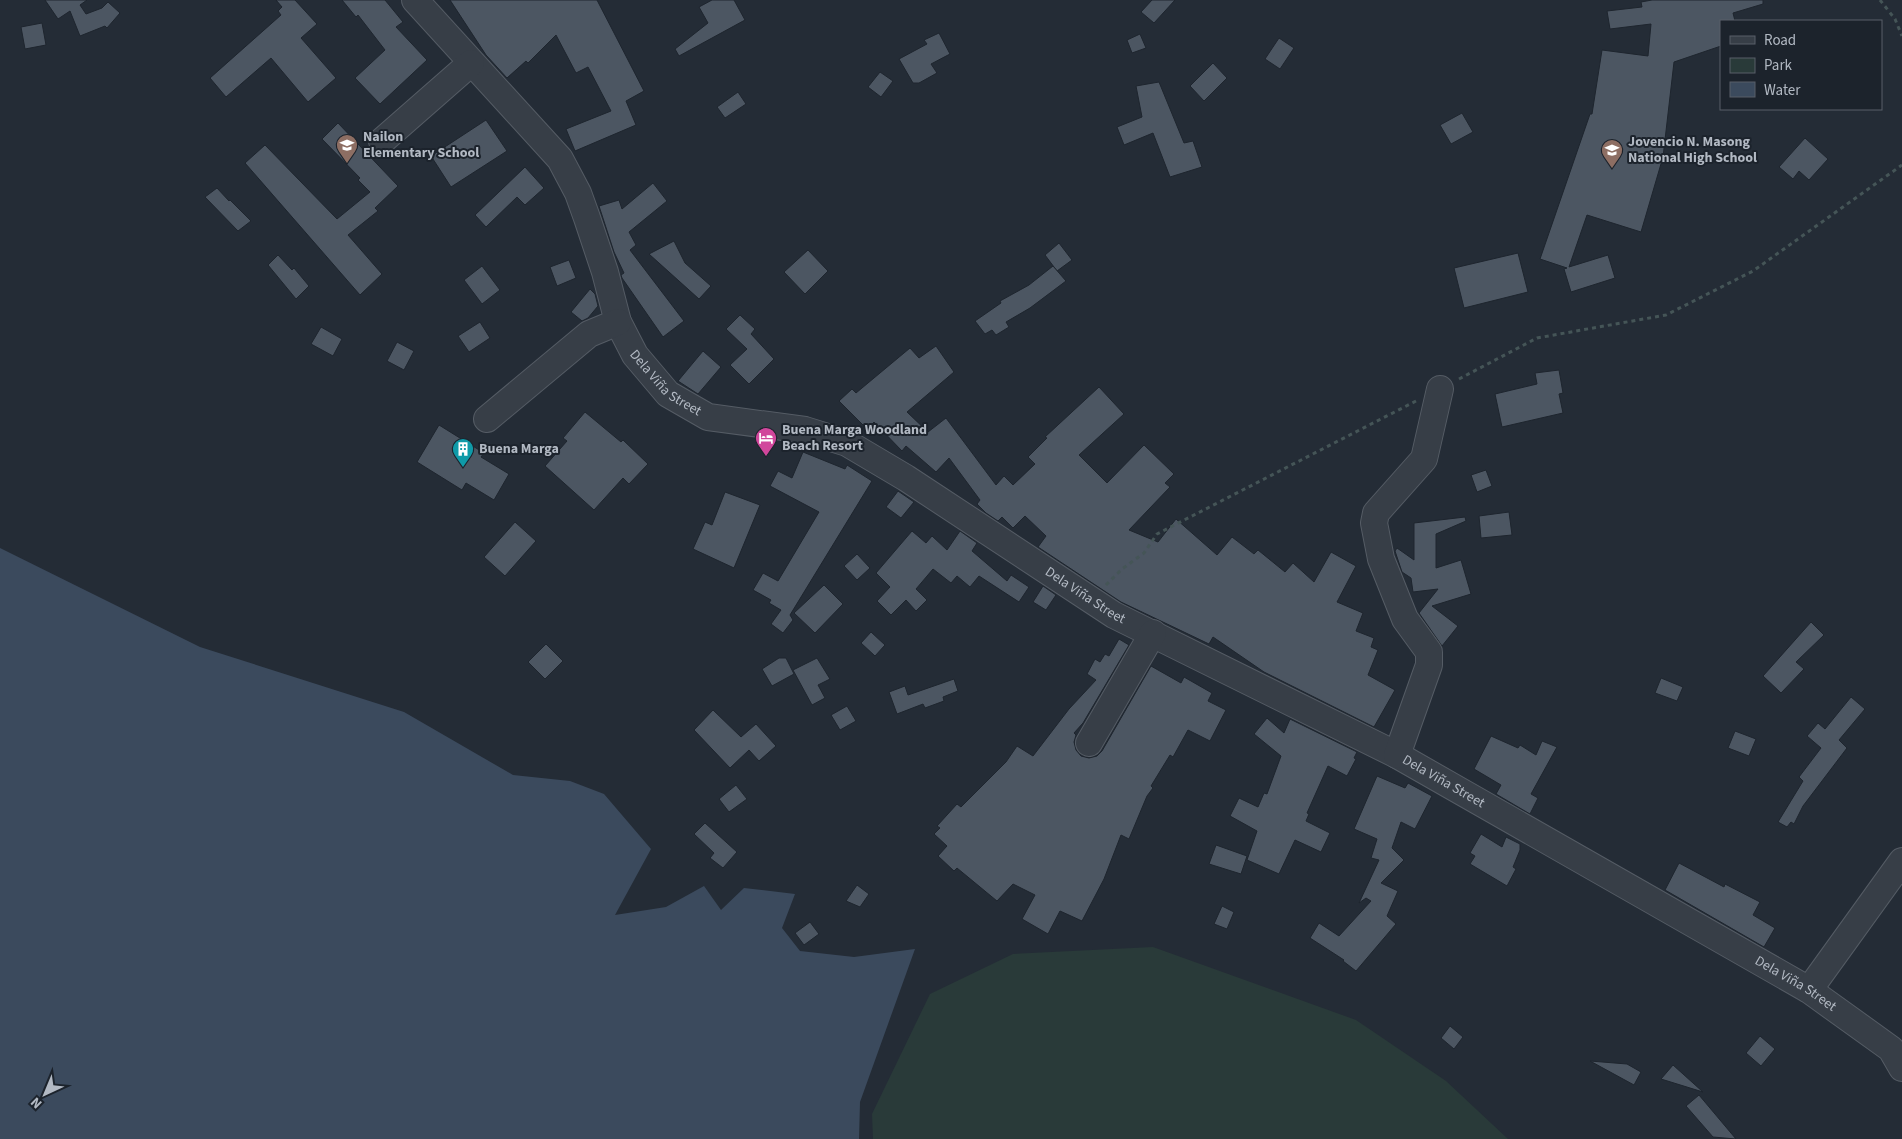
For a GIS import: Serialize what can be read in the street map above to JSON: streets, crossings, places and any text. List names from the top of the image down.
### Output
{
  "streets": {
    "street": ["Dela Viña Street"]
  },
  "places": {
    "school or university": ["Nailon Elementary School", "Jovencio N. Masong National High School"],
    "hotel": ["Buena Marga Woodland Beach Resort"],
    "building": ["Buena Marga"]
  },
  "legend": ["Road", "Park", "Water"],
  "north": "bottom left"
}
